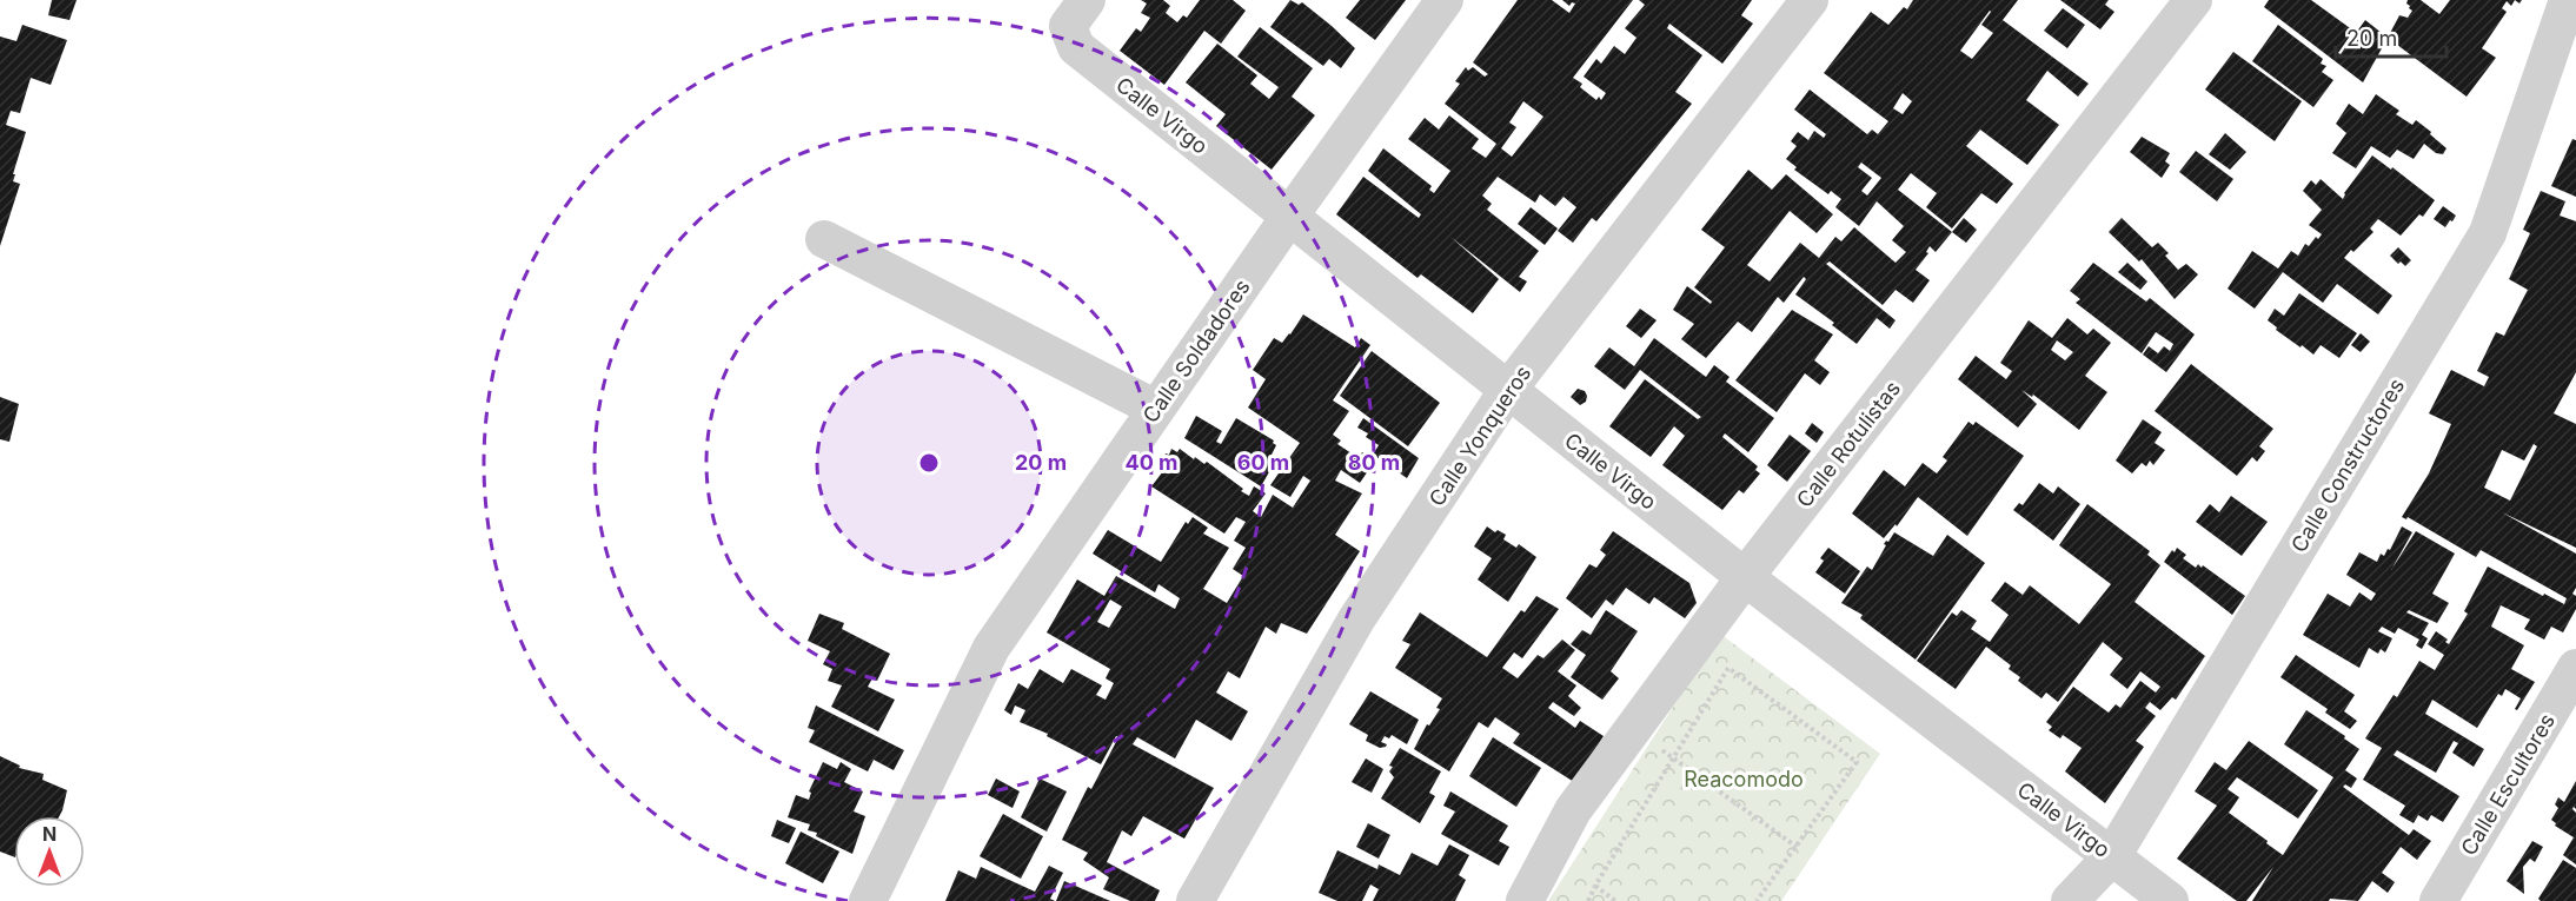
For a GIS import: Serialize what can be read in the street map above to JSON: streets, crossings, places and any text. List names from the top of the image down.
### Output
{
  "streets": {
    "street": [
      "Calle Virgo",
      "Calle Soldadores",
      "Calle Yonqueros",
      "Calle Rotulistas",
      "Calle Constructores",
      "Calle Escultores"
    ]
  },
  "crossings": [
    ["Calle Virgo", "Calle Soldadores"],
    ["Calle Virgo", "Calle Yonqueros"],
    ["Calle Virgo", "Calle Rotulistas"],
    ["Calle Virgo", "Calle Constructores"]
  ],
  "parks": ["Reacomodo"],
  "scale_bar": "20 m",
  "north": "top",
  "rings": [
    "20 m",
    "40 m",
    "60 m",
    "80 m"
  ]
}
